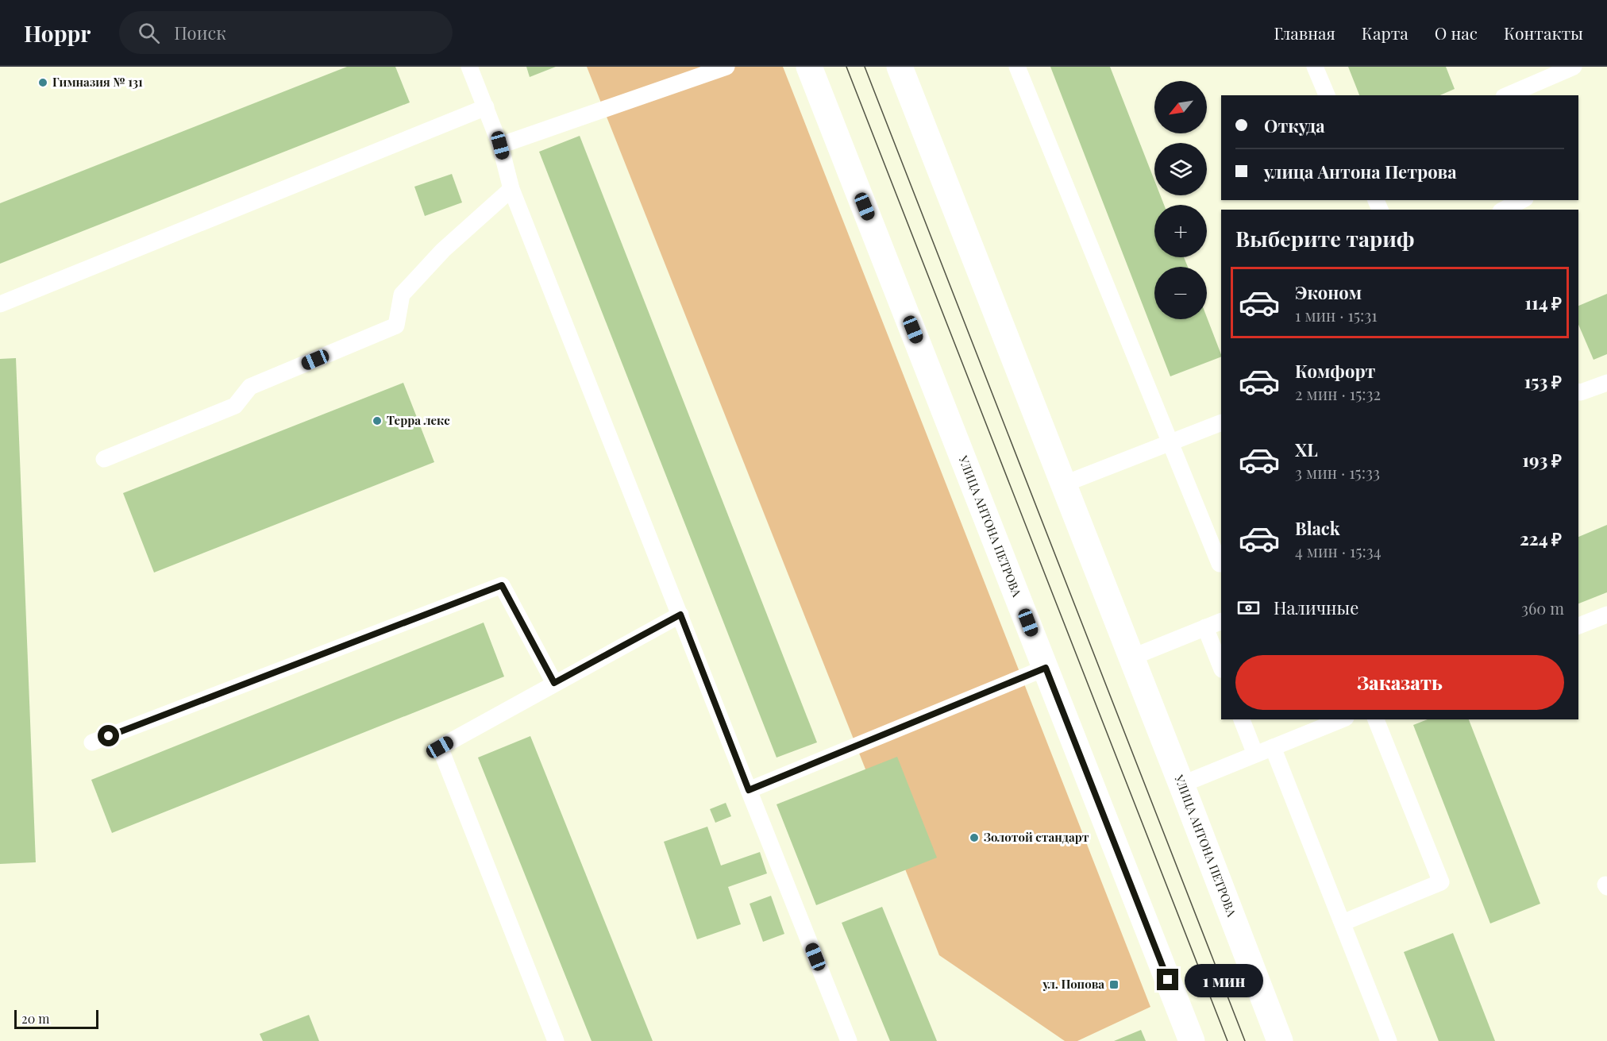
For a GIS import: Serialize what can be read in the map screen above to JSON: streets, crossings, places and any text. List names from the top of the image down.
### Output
{
  "streets": {
    "main road": ["УЛИЦА АНТОНА ПЕТРОВА"]
  },
  "places": {
    "other": ["Гимназия № 131", "Терра лекс", "Золотой стандарт"],
    "transit": ["ул. Попова"]
  },
  "scale_bar": "20 m",
  "north": "bottom left",
  "page": {
    "header": "Hoppr",
    "search": "Поиск",
    "nav": [
      "Главная",
      "Карта",
      "О нас",
      "Контакты"
    ],
    "map_buttons": ["+", "−"],
    "banner": ["Откуда", "улица Антона Петрова"],
    "heading": "Выберите тариф",
    "list": [
      {
        "name": "Эконом",
        "note": "1 мин · 15:31",
        "value": "114 ₽"
      },
      {
        "name": "Комфорт",
        "note": "2 мин · 15:32",
        "value": "153 ₽"
      },
      {
        "name": "XL",
        "note": "3 мин · 15:33",
        "value": "193 ₽"
      },
      {
        "name": "Black",
        "note": "4 мин · 15:34",
        "value": "224 ₽"
      }
    ],
    "pay": ["Наличные", "360 m"],
    "buttons": "Заказать",
    "bubble": "1 мин",
    "scale": "20 m"
  }
}
